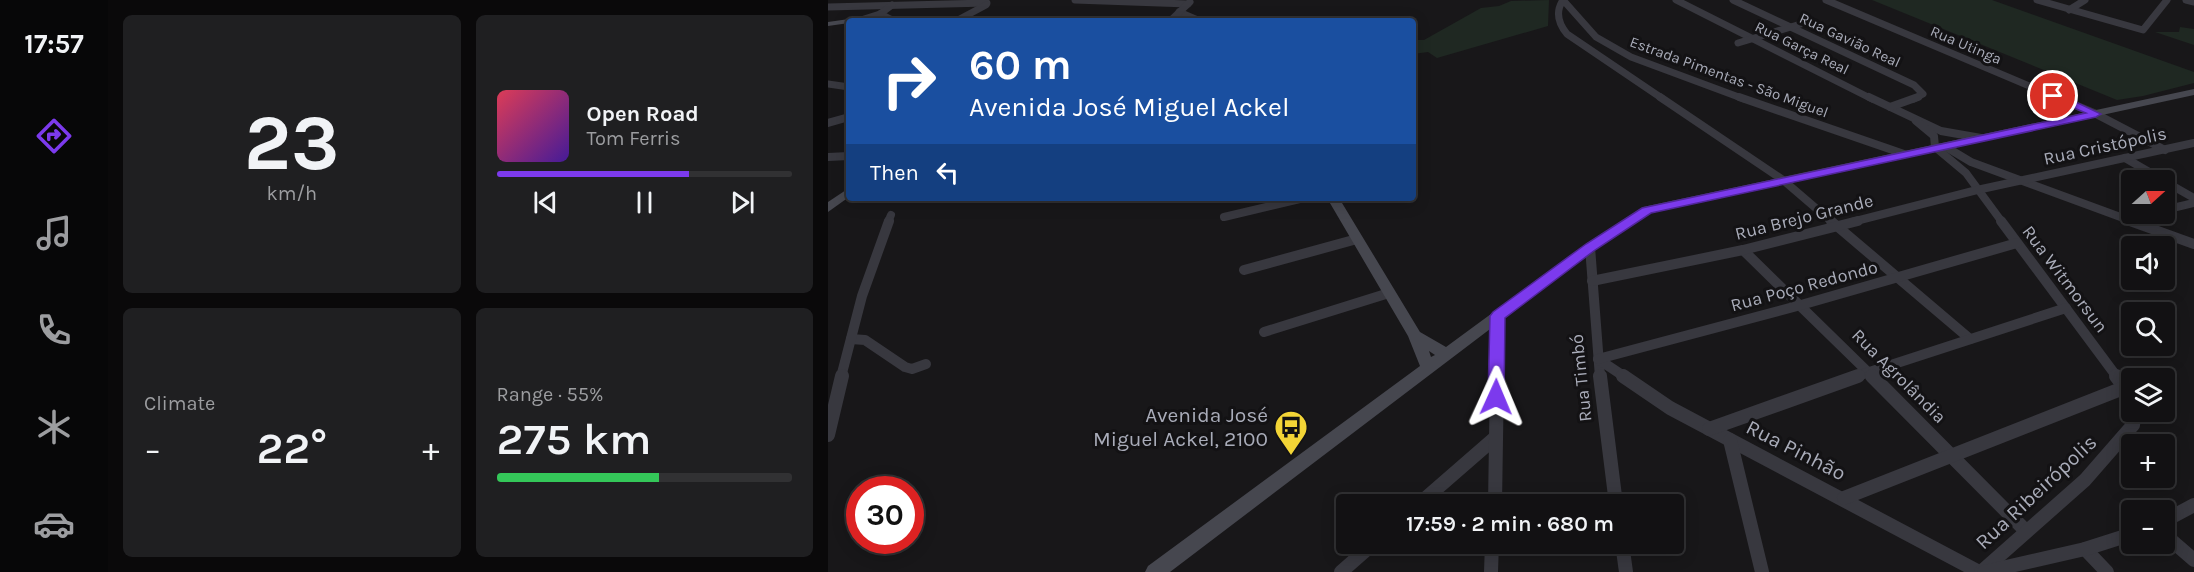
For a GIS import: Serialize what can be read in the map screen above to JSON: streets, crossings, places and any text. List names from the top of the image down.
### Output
{
  "streets": {
    "street": [
      "Rua Gavião Real",
      "Rua Utinga",
      "Rua Garça Real",
      "Estrada Pimentas - São Miguel",
      "Rua Cristópolis",
      "Rua Brejo Grande",
      "Rua Witmorsun",
      "Rua Poço Redondo",
      "Rua Agrolândia",
      "Rua Timbó",
      "Rua Pinhão",
      "Rua Ribeirópolis"
    ]
  },
  "crossings": [
    ["Rua Gavião Real", "Rua Garça Real"],
    ["Rua Utinga", "Rua Cristópolis"],
    ["Rua Cristópolis", "Rua Brejo Grande"],
    ["Rua Brejo Grande", "Rua Witmorsun"],
    ["Rua Brejo Grande", "Rua Agrolândia"],
    ["Rua Brejo Grande", "Rua Timbó"],
    ["Rua Witmorsun", "Rua Poço Redondo"],
    ["Rua Poço Redondo", "Rua Agrolândia"],
    ["Rua Poço Redondo", "Rua Timbó"],
    ["Rua Poço Redondo", "Rua Pinhão"],
    ["Rua Agrolândia", "Rua Ribeirópolis"],
    ["Rua Timbó", "Rua Pinhão"],
    ["Rua Pinhão", "Rua Ribeirópolis"]
  ],
  "places": {
    "bus stop": ["Avenida José Miguel Ackel, 2100"]
  },
  "north": "right",
  "page": {
    "tabs": "17:57",
    "tile": [
      ["23", "km/h"],
      "Climate",
      ["Range · 55%", "275 km"]
    ],
    "turn": ["60 m", "Avenida José Miguel Ackel"],
    "song": ["Open Road", "Tom Ferris"],
    "then": "Then",
    "map_buttons": ["+", "−"],
    "heat": ["−", "22°", "+"],
    "limit": "30",
    "trip": "17:59 · 2 min · 680 m"
  }
}
